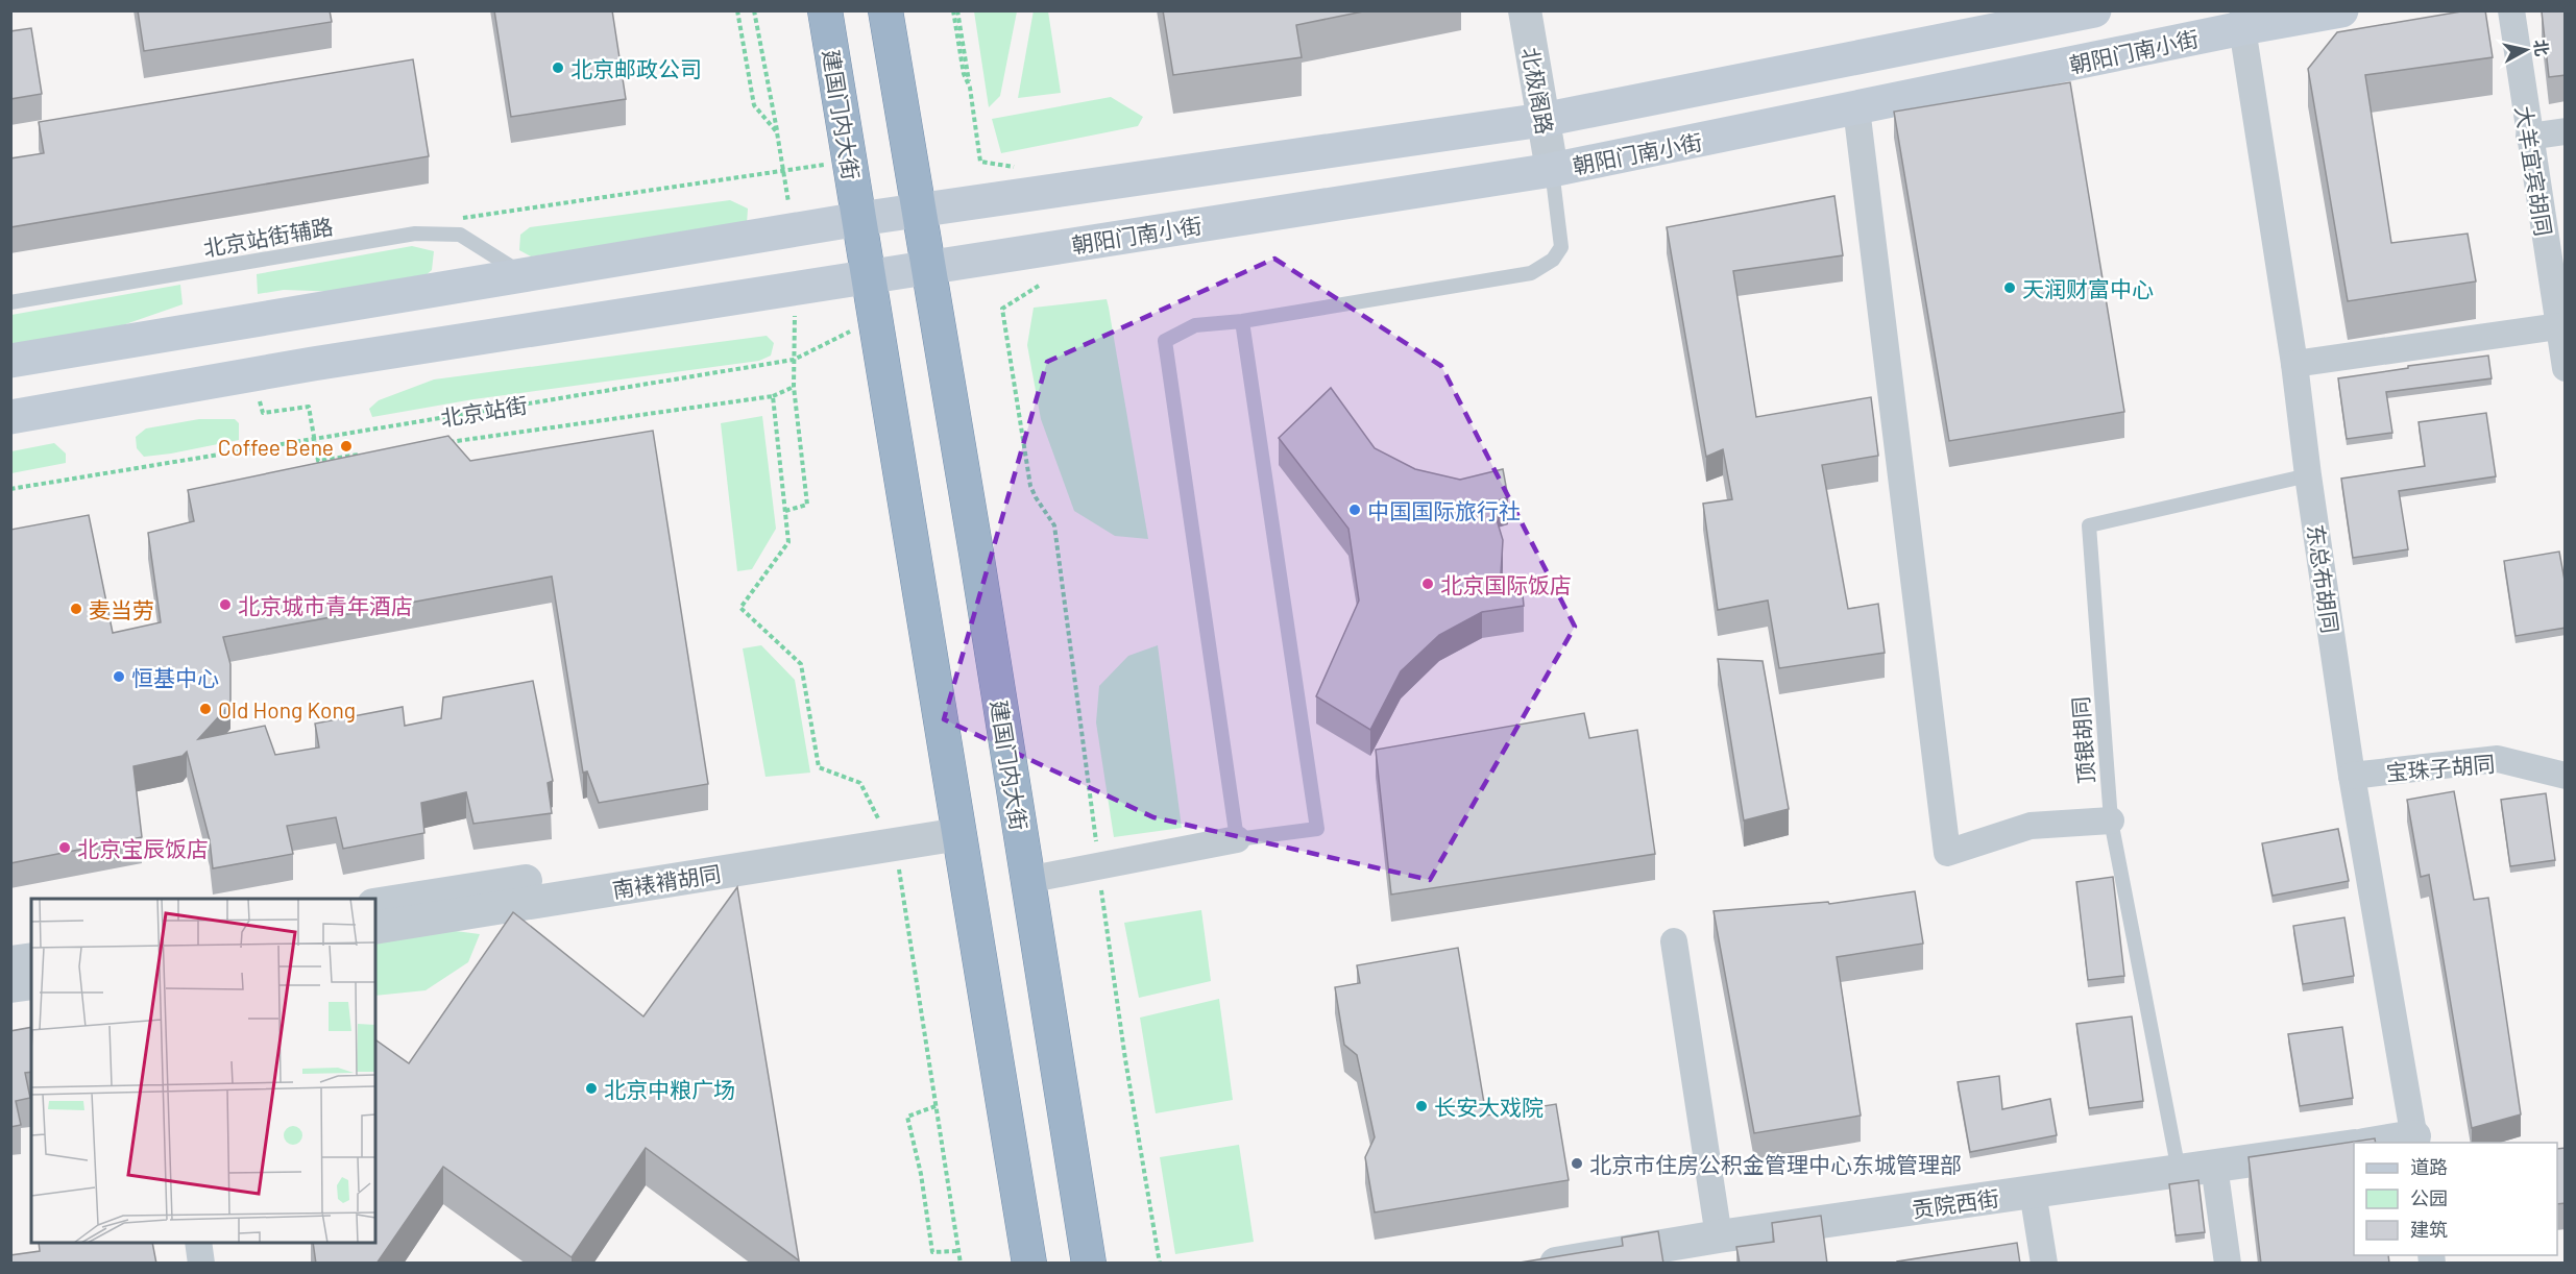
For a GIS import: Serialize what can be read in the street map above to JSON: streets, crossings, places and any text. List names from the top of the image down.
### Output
{
  "streets": {
    "highway": ["建国门内大街"],
    "main road": ["朝阳门南小街"],
    "street": [
      "北极阁路",
      "大羊宜宾胡同",
      "东总布胡同",
      "宝珠子胡同",
      "南裱褙胡同",
      "贡院西街"
    ],
    "lane": ["北京站街辅路", "顶银胡同"],
    "path": ["北京站街"]
  },
  "crossings": [
    ["朝阳门南小街", "北极阁路"],
    ["朝阳门南小街", "建国门内大街"],
    ["朝阳门南小街", "东总布胡同"],
    ["东总布胡同", "顶银胡同"],
    ["东总布胡同", "宝珠子胡同"],
    ["顶银胡同", "贡院西街"]
  ],
  "places": [
    "北京邮政公司",
    "天润财富中心",
    "Coffee Bene",
    "中国国际旅行社",
    "北京国际饭店",
    "北京城市青年酒店",
    "麦当劳",
    "恒基中心",
    "Old Hong Kong",
    "北京宝辰饭店",
    "北京中粮广场",
    "长安大戏院",
    "北京市住房公积金管理中心东城管理部"
  ],
  "legend": ["道路", "公园", "建筑"],
  "north": "right"
}
